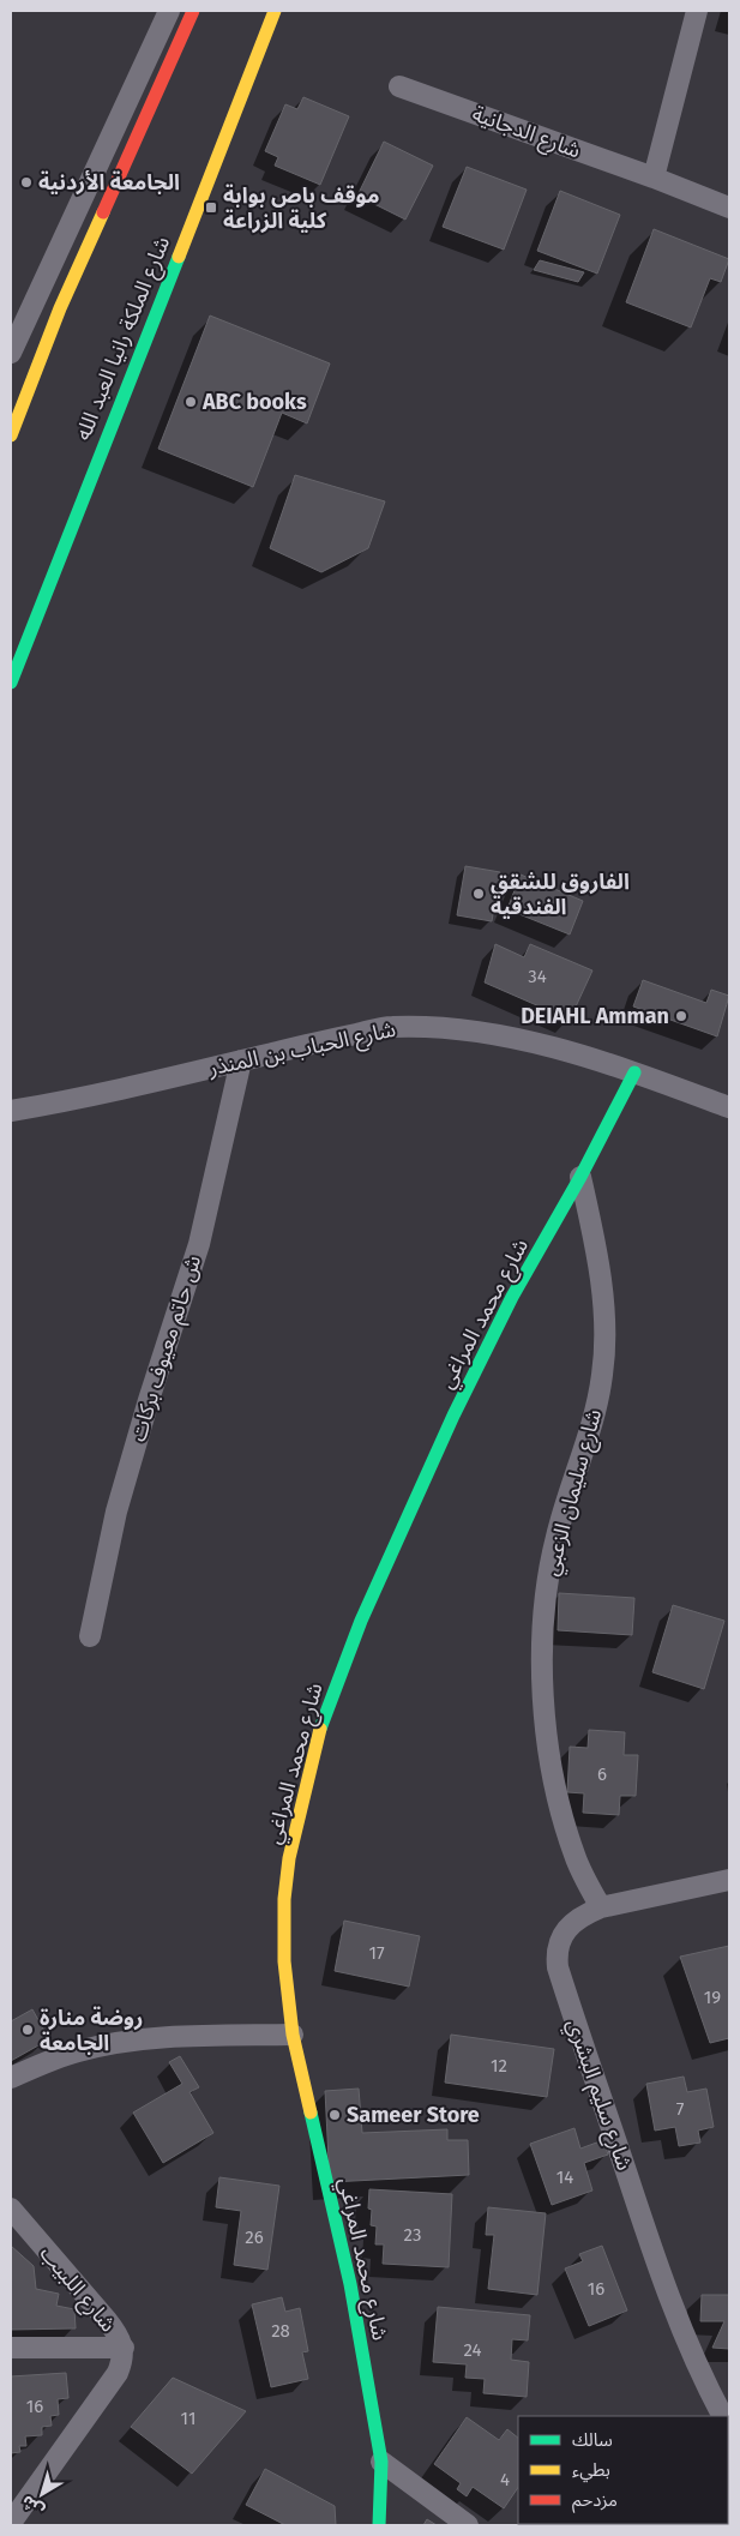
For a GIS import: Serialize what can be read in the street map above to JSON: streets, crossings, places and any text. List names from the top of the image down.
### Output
{
  "streets": {
    "street": [
      "شارع الدجانية",
      "شارع الملكة رانيا العبد الله",
      "شارع الحباب بن المنذر",
      "شارع محمد المراغي",
      "ش حاتم معيوف بركات",
      "شارع سليمان الزعبي",
      "شارع سليم البشري",
      "شارع اللبيب"
    ]
  },
  "crossings": [
    ["شارع الحباب بن المنذر", "شارع محمد المراغي"],
    ["شارع الحباب بن المنذر", "ش حاتم معيوف بركات"],
    ["شارع محمد المراغي", "شارع سليمان الزعبي"],
    ["شارع سليمان الزعبي", "شارع سليم البشري"]
  ],
  "places": {
    "other": [
      "الجامعة الأردنية",
      "ABC books",
      "الفاروق للشقق الفندقية",
      "DEIAHL Amman",
      "روضة منارة الجامعة",
      "Sameer Store"
    ],
    "transit": ["موقف باص بوابة كلية الزراعة"]
  },
  "house_numbers": [
    "34",
    "6",
    "17",
    "19",
    "12",
    "7",
    "14",
    "23",
    "26",
    "16",
    "28",
    "24",
    "16",
    "11",
    "4"
  ],
  "legend": ["سالك", "بطيء", "مزدحم"],
  "north": "bottom left"
}
